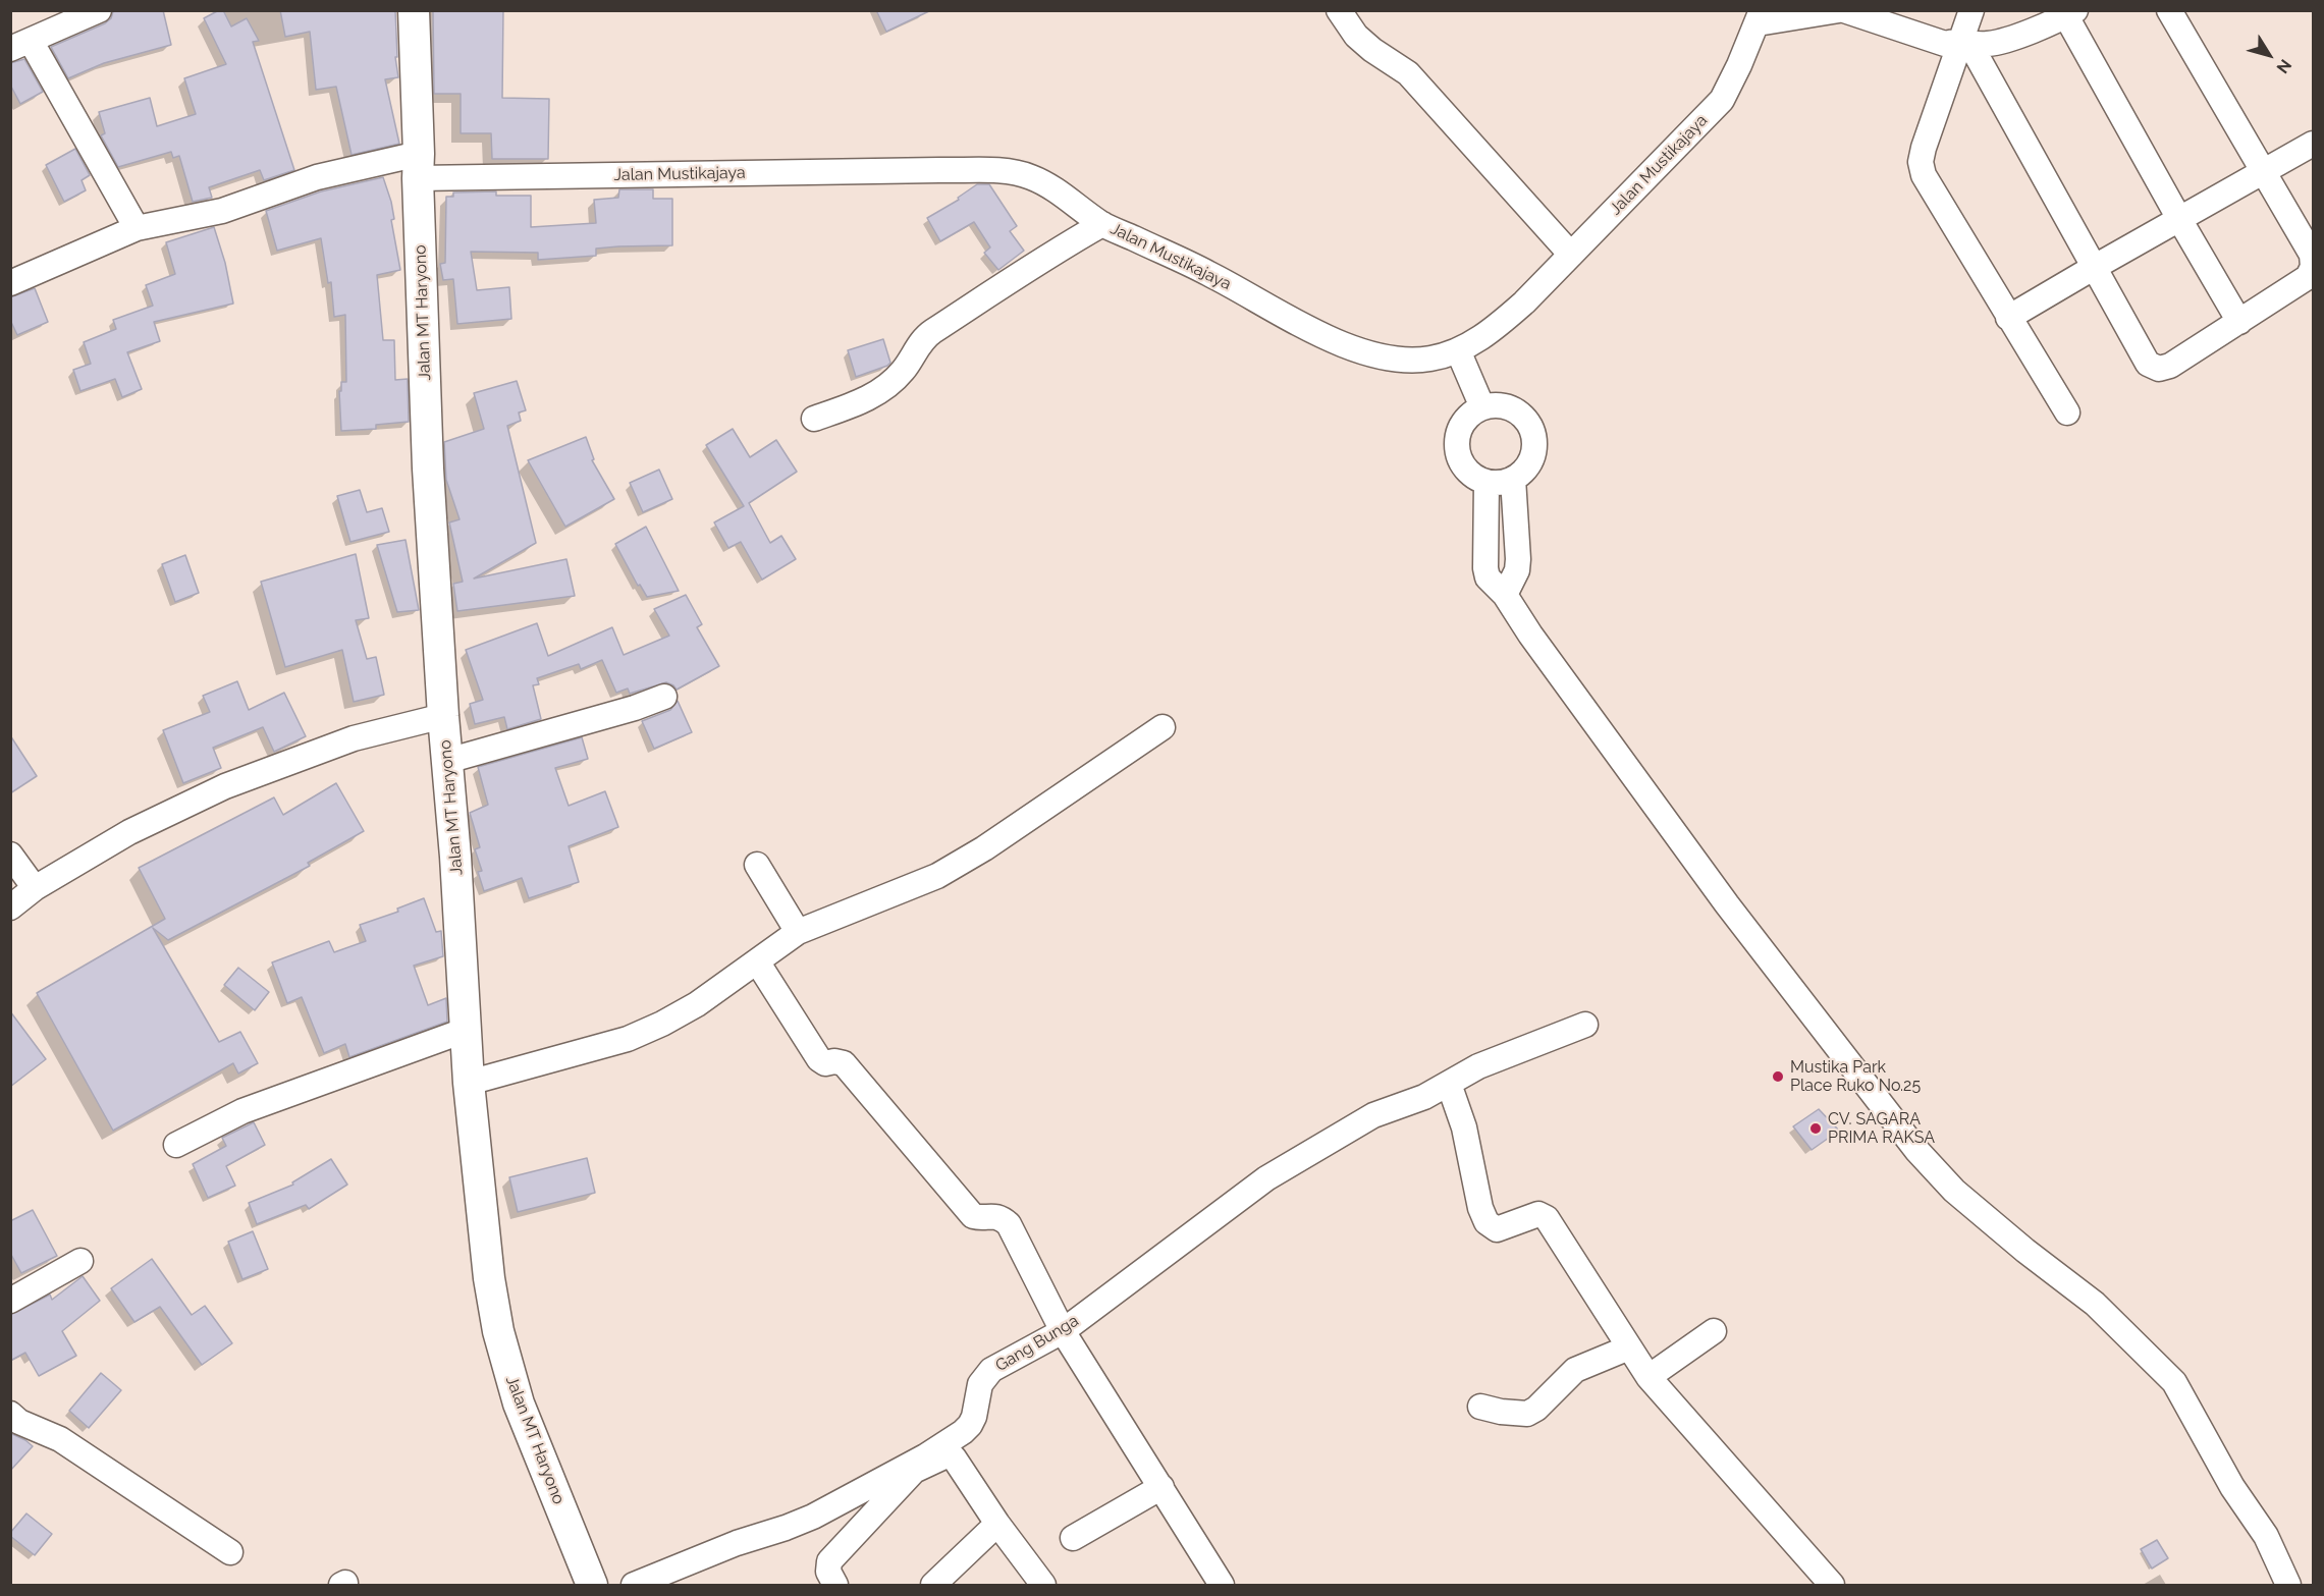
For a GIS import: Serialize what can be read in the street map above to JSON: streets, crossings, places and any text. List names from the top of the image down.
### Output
{
  "streets": {
    "main road": ["Jalan MT Haryono"],
    "street": ["Jalan Mustikajaya", "Gang Bunga"]
  },
  "crossings": [
    ["Jalan Mustikajaya", "Jalan MT Haryono"]
  ],
  "places": ["Mustika Park Place Ruko No.25", "CV. SAGARA PRIMA RAKSA"],
  "north": "bottom right"
}
